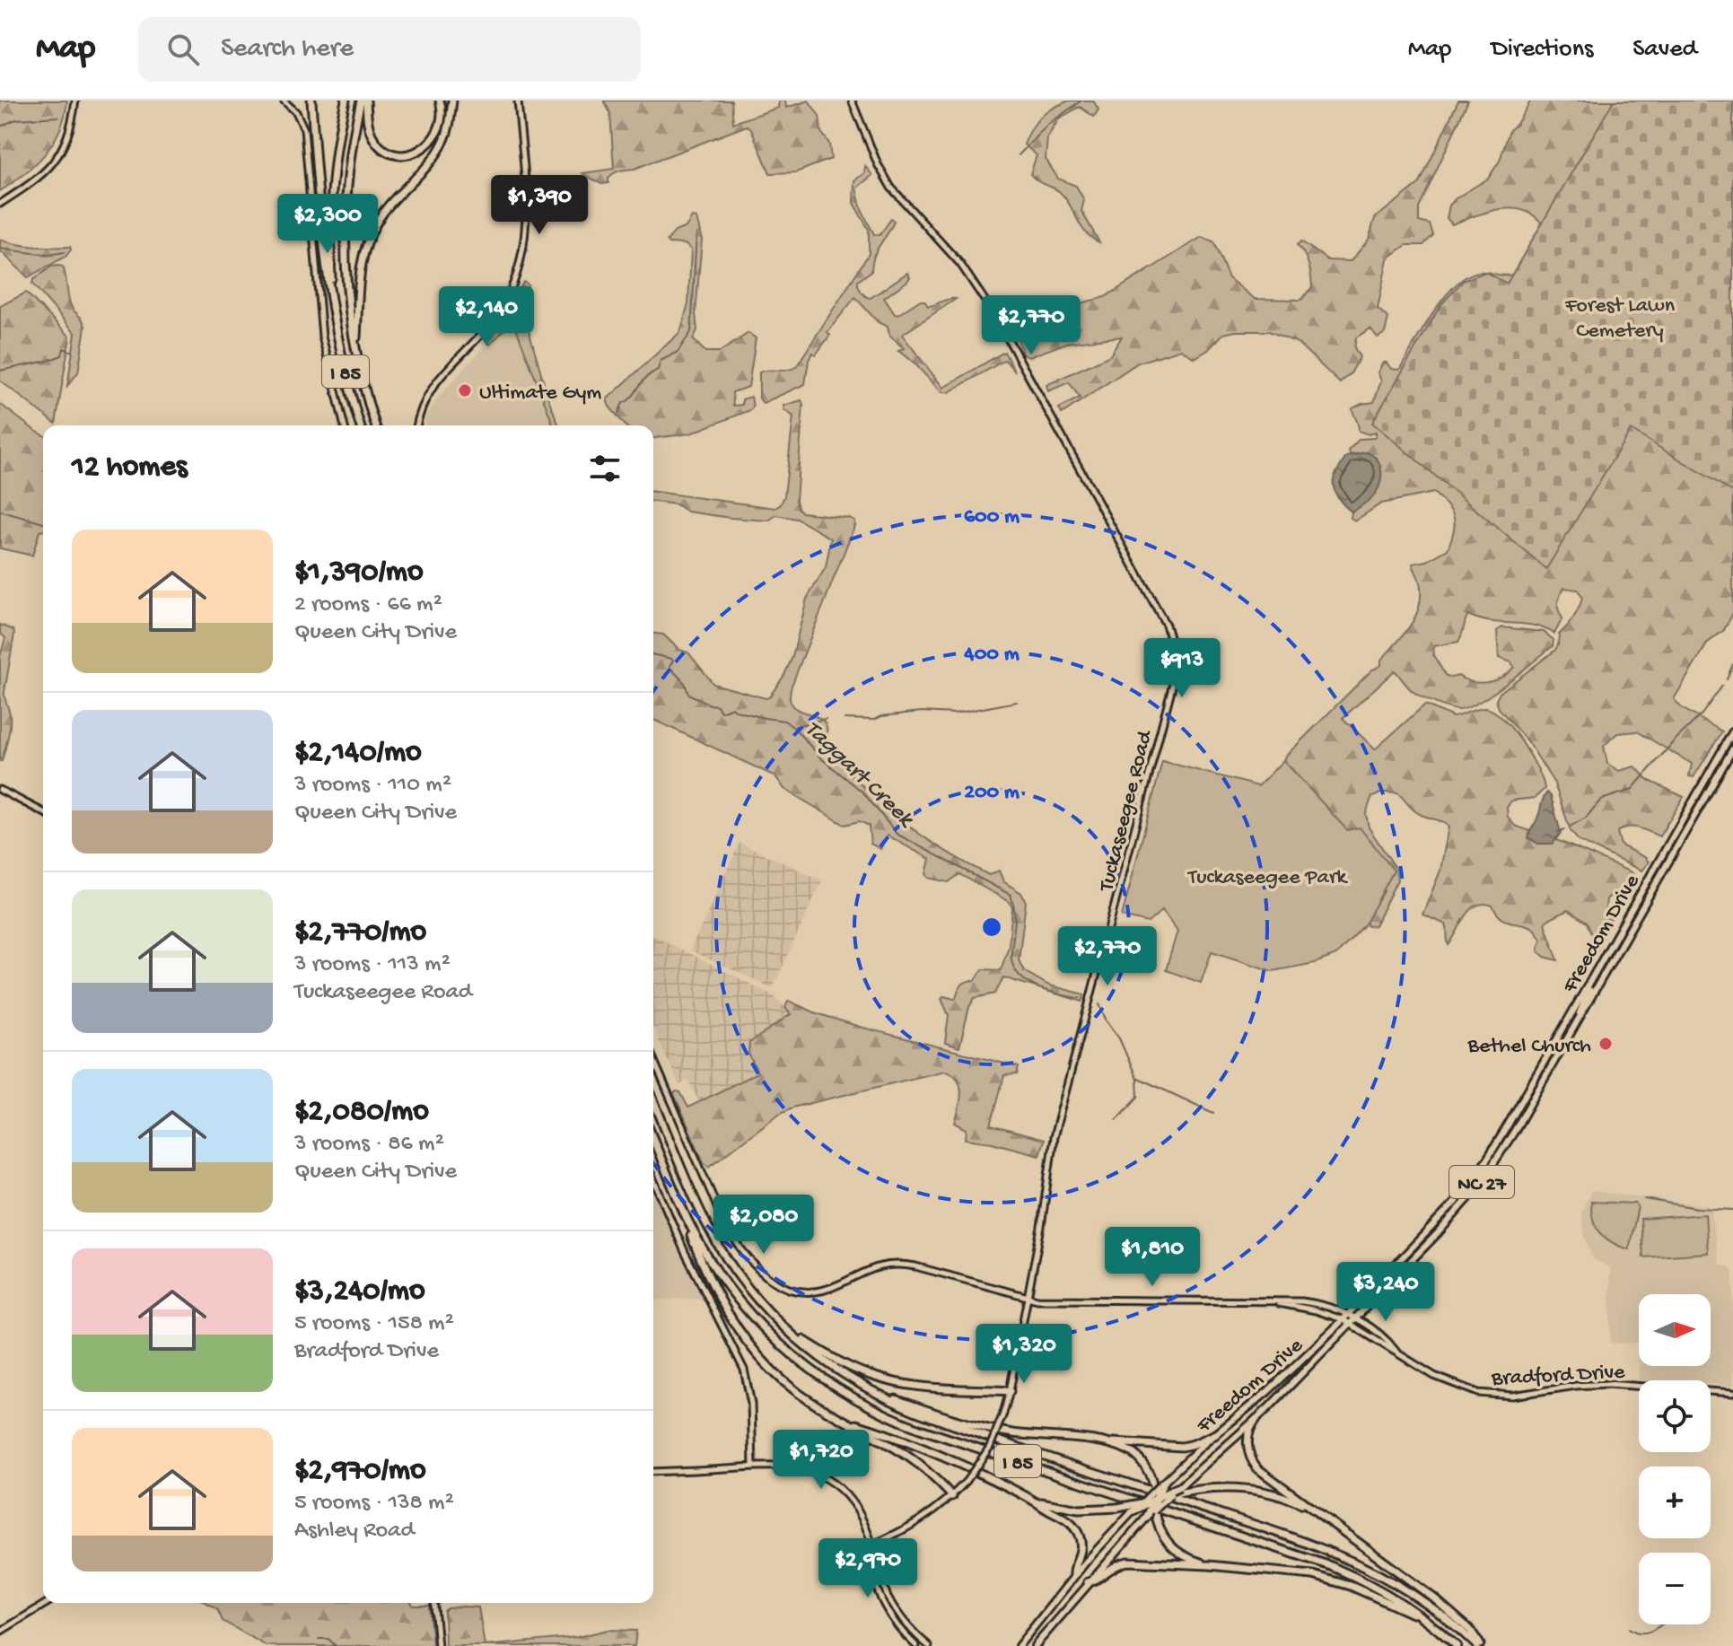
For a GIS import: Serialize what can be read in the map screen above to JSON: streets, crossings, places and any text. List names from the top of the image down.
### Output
{
  "streets": {
    "highway": ["I 85"],
    "main road": ["Freedom Drive", "NC 27"],
    "street": ["Tuckaseegee Road", "Bradford Drive"]
  },
  "crossings": [
    ["Tuckaseegee Road", "Bradford Drive"],
    ["Freedom Drive", "Bradford Drive"]
  ],
  "water": ["Taggart Creek"],
  "parks": ["Forest Lawn Cemetery", "Tuckaseegee Park"],
  "places": ["Ultimate Gym", "Bethel Church"],
  "north": "right",
  "page": {
    "header": "Map",
    "search": "Search here",
    "nav": ["Map", "Directions", "Saved"],
    "price": [
      "$1,390",
      "$2,300",
      "$2,140",
      "$2,770",
      "$913",
      "$2,770",
      "$2,080",
      "$1,810",
      "$3,240",
      "$1,320",
      "$1,720",
      "$2,970"
    ],
    "heading": "12 homes",
    "list": [
      {
        "name": "$1,390/mo",
        "note": "2 rooms · 66 m² · Queen City Drive"
      },
      {
        "name": "$2,140/mo",
        "note": "3 rooms · 110 m² · Queen City Drive"
      },
      {
        "name": "$2,770/mo",
        "note": "3 rooms · 113 m² · Tuckaseegee Road"
      },
      {
        "name": "$2,080/mo",
        "note": "3 rooms · 86 m² · Queen City Drive"
      },
      {
        "name": "$3,240/mo",
        "note": "5 rooms · 158 m² · Bradford Drive"
      },
      {
        "name": "$2,970/mo",
        "note": "5 rooms · 138 m² · Ashley Road"
      }
    ],
    "map_buttons": ["+", "−"]
  },
  "rings": ["600 m", "400 m", "200 m"]
}
